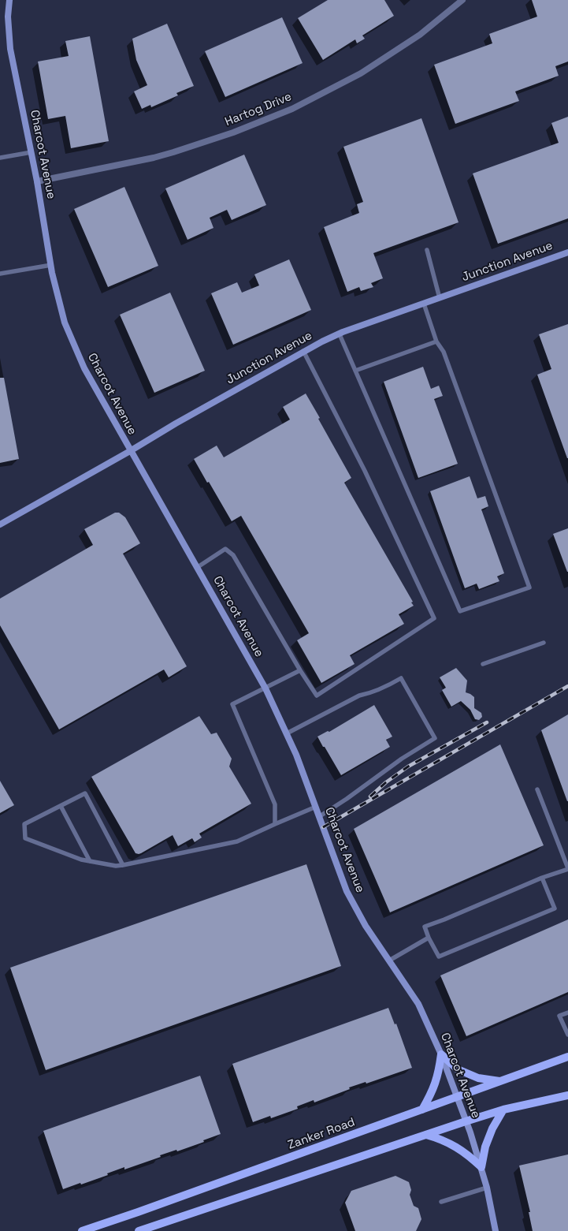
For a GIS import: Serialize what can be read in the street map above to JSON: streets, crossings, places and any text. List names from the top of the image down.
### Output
{
  "streets": {
    "main road": ["Zanker Road"],
    "street": ["Hartog Drive", "Charcot Avenue", "Junction Avenue"]
  },
  "crossings": [
    ["Hartog Drive", "Charcot Avenue"],
    ["Charcot Avenue", "Junction Avenue"],
    ["Charcot Avenue", "Zanker Road"]
  ]
}
